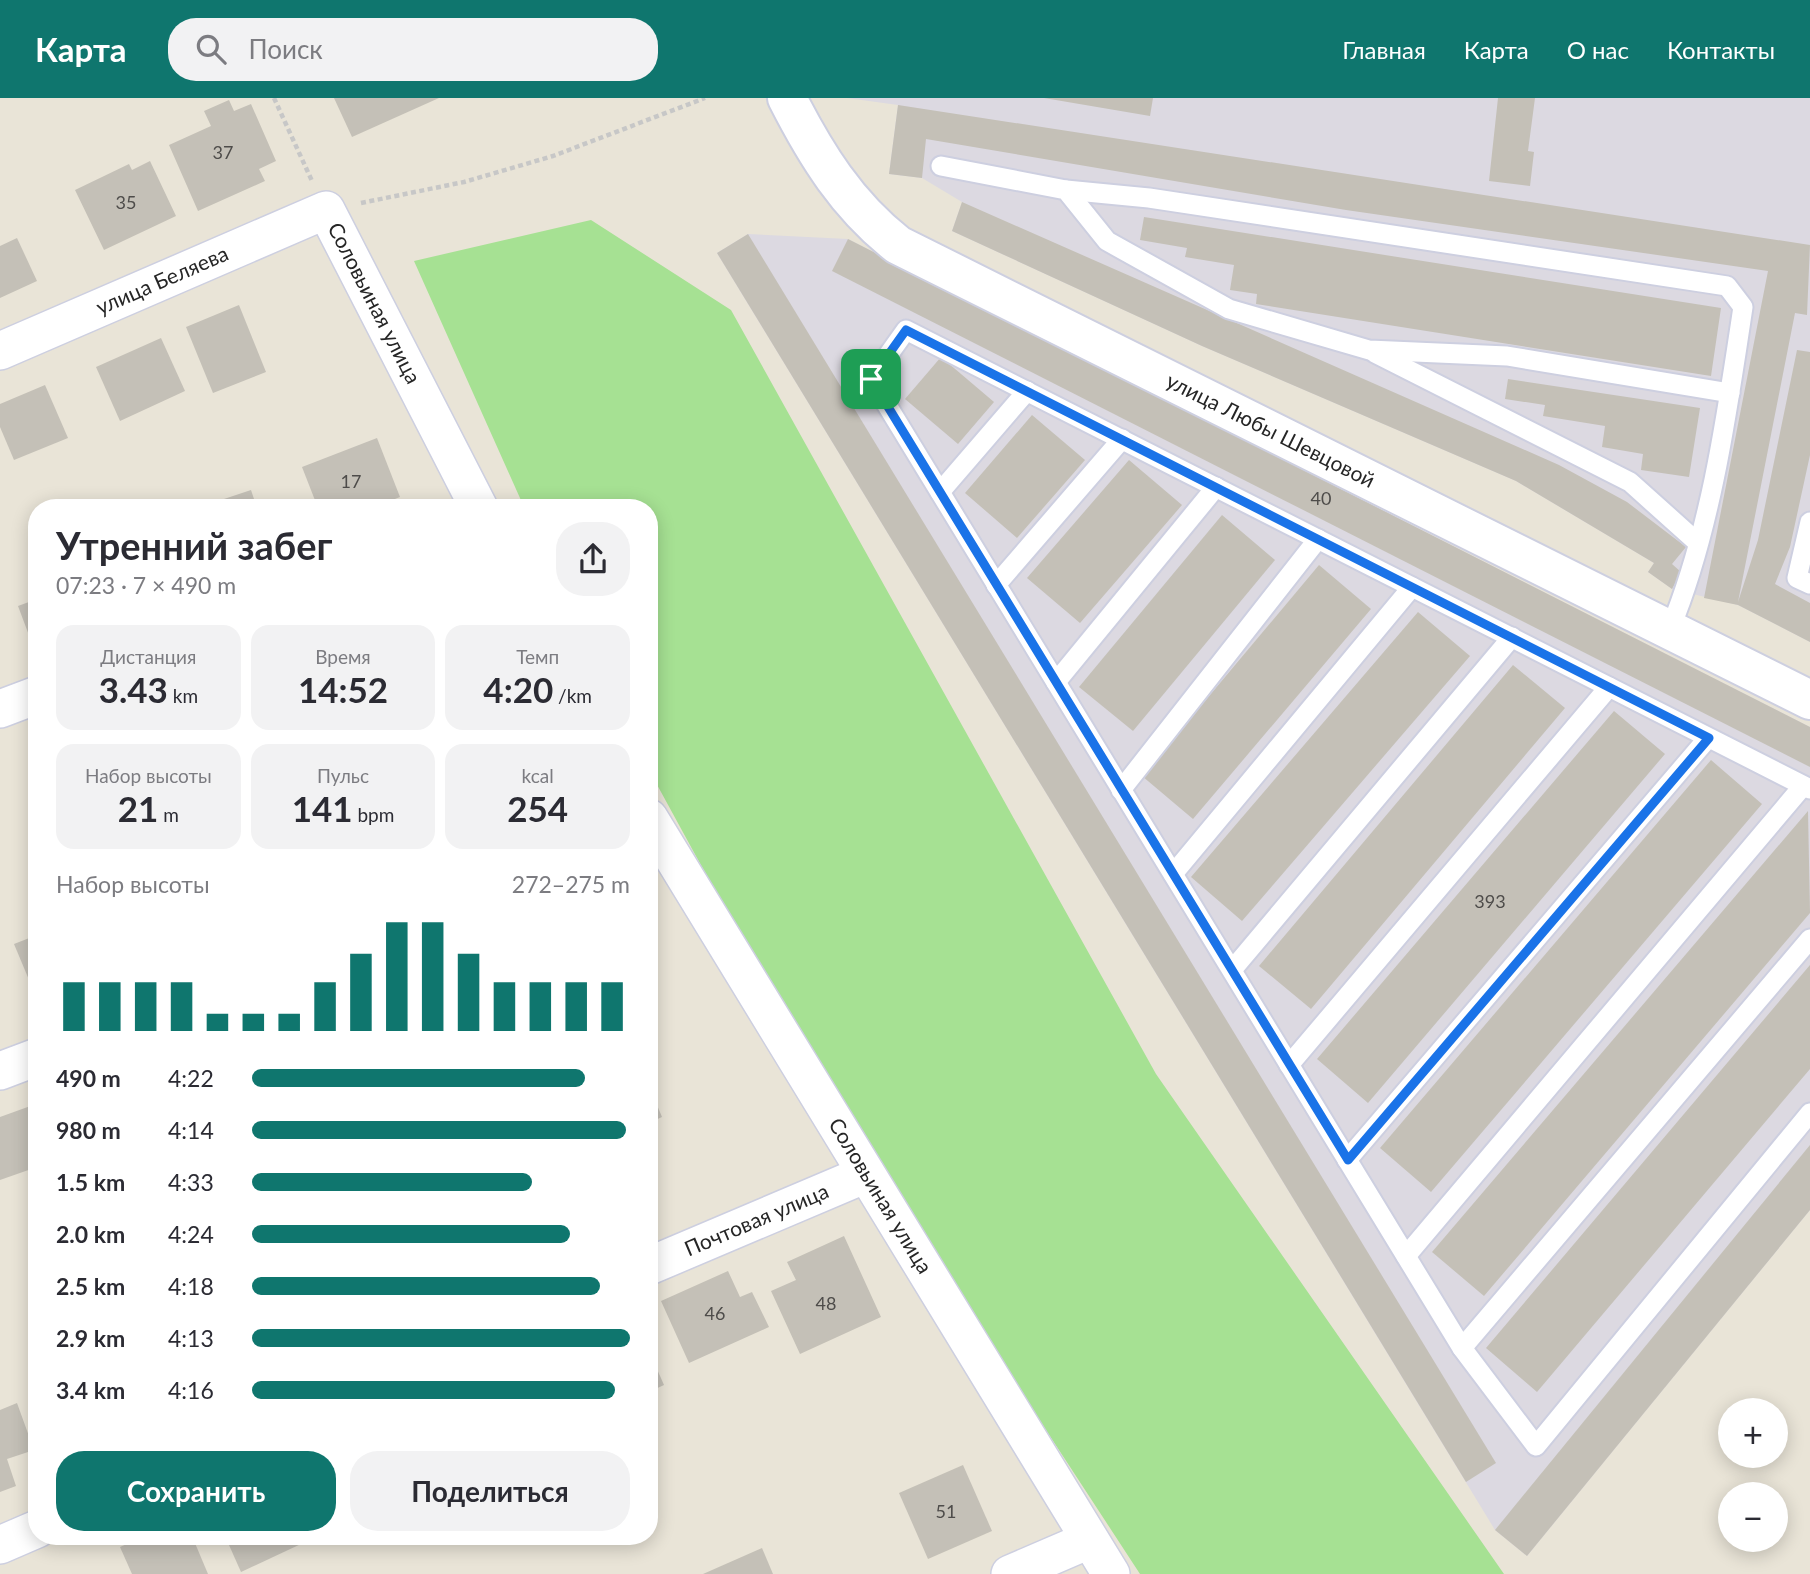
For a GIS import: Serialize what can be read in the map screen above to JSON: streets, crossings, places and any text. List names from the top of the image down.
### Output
{
  "streets": {
    "street": [
      "улица Беляева",
      "Соловьиная улица",
      "улица Любы Шевцовой",
      "Почтовая улица"
    ]
  },
  "crossings": [
    ["улица Беляева", "Соловьиная улица"],
    ["Соловьиная улица", "Почтовая улица"]
  ],
  "house_numbers": [
    "37",
    "35",
    "17",
    "40",
    "393",
    "48",
    "46",
    "51"
  ],
  "page": {
    "header": "Карта",
    "search": "Поиск",
    "nav": [
      "Главная",
      "Карта",
      "О нас",
      "Контакты"
    ],
    "heading": ["Утренний забег", "07:23 · 7 × 490 m"],
    "stats": [
      ["Дистанция", "3.43 km"],
      ["Время", "14:52"],
      ["Темп", "4:20 /km"],
      ["Набор высоты", "21 m"],
      ["Пульс", "141 bpm"],
      ["kcal", "254"]
    ],
    "chart": ["Набор высоты", "272–275 m"],
    "list": [
      {
        "name": "490 m",
        "note": "4:22"
      },
      {
        "name": "980 m",
        "note": "4:14"
      },
      {
        "name": "1.5 km",
        "note": "4:33"
      },
      {
        "name": "2.0 km",
        "note": "4:24"
      },
      {
        "name": "2.5 km",
        "note": "4:18"
      },
      {
        "name": "2.9 km",
        "note": "4:13"
      },
      {
        "name": "3.4 km",
        "note": "4:16"
      }
    ],
    "map_buttons": ["+", "−"],
    "buttons": ["Сохранить", "Поделиться"]
  }
}
